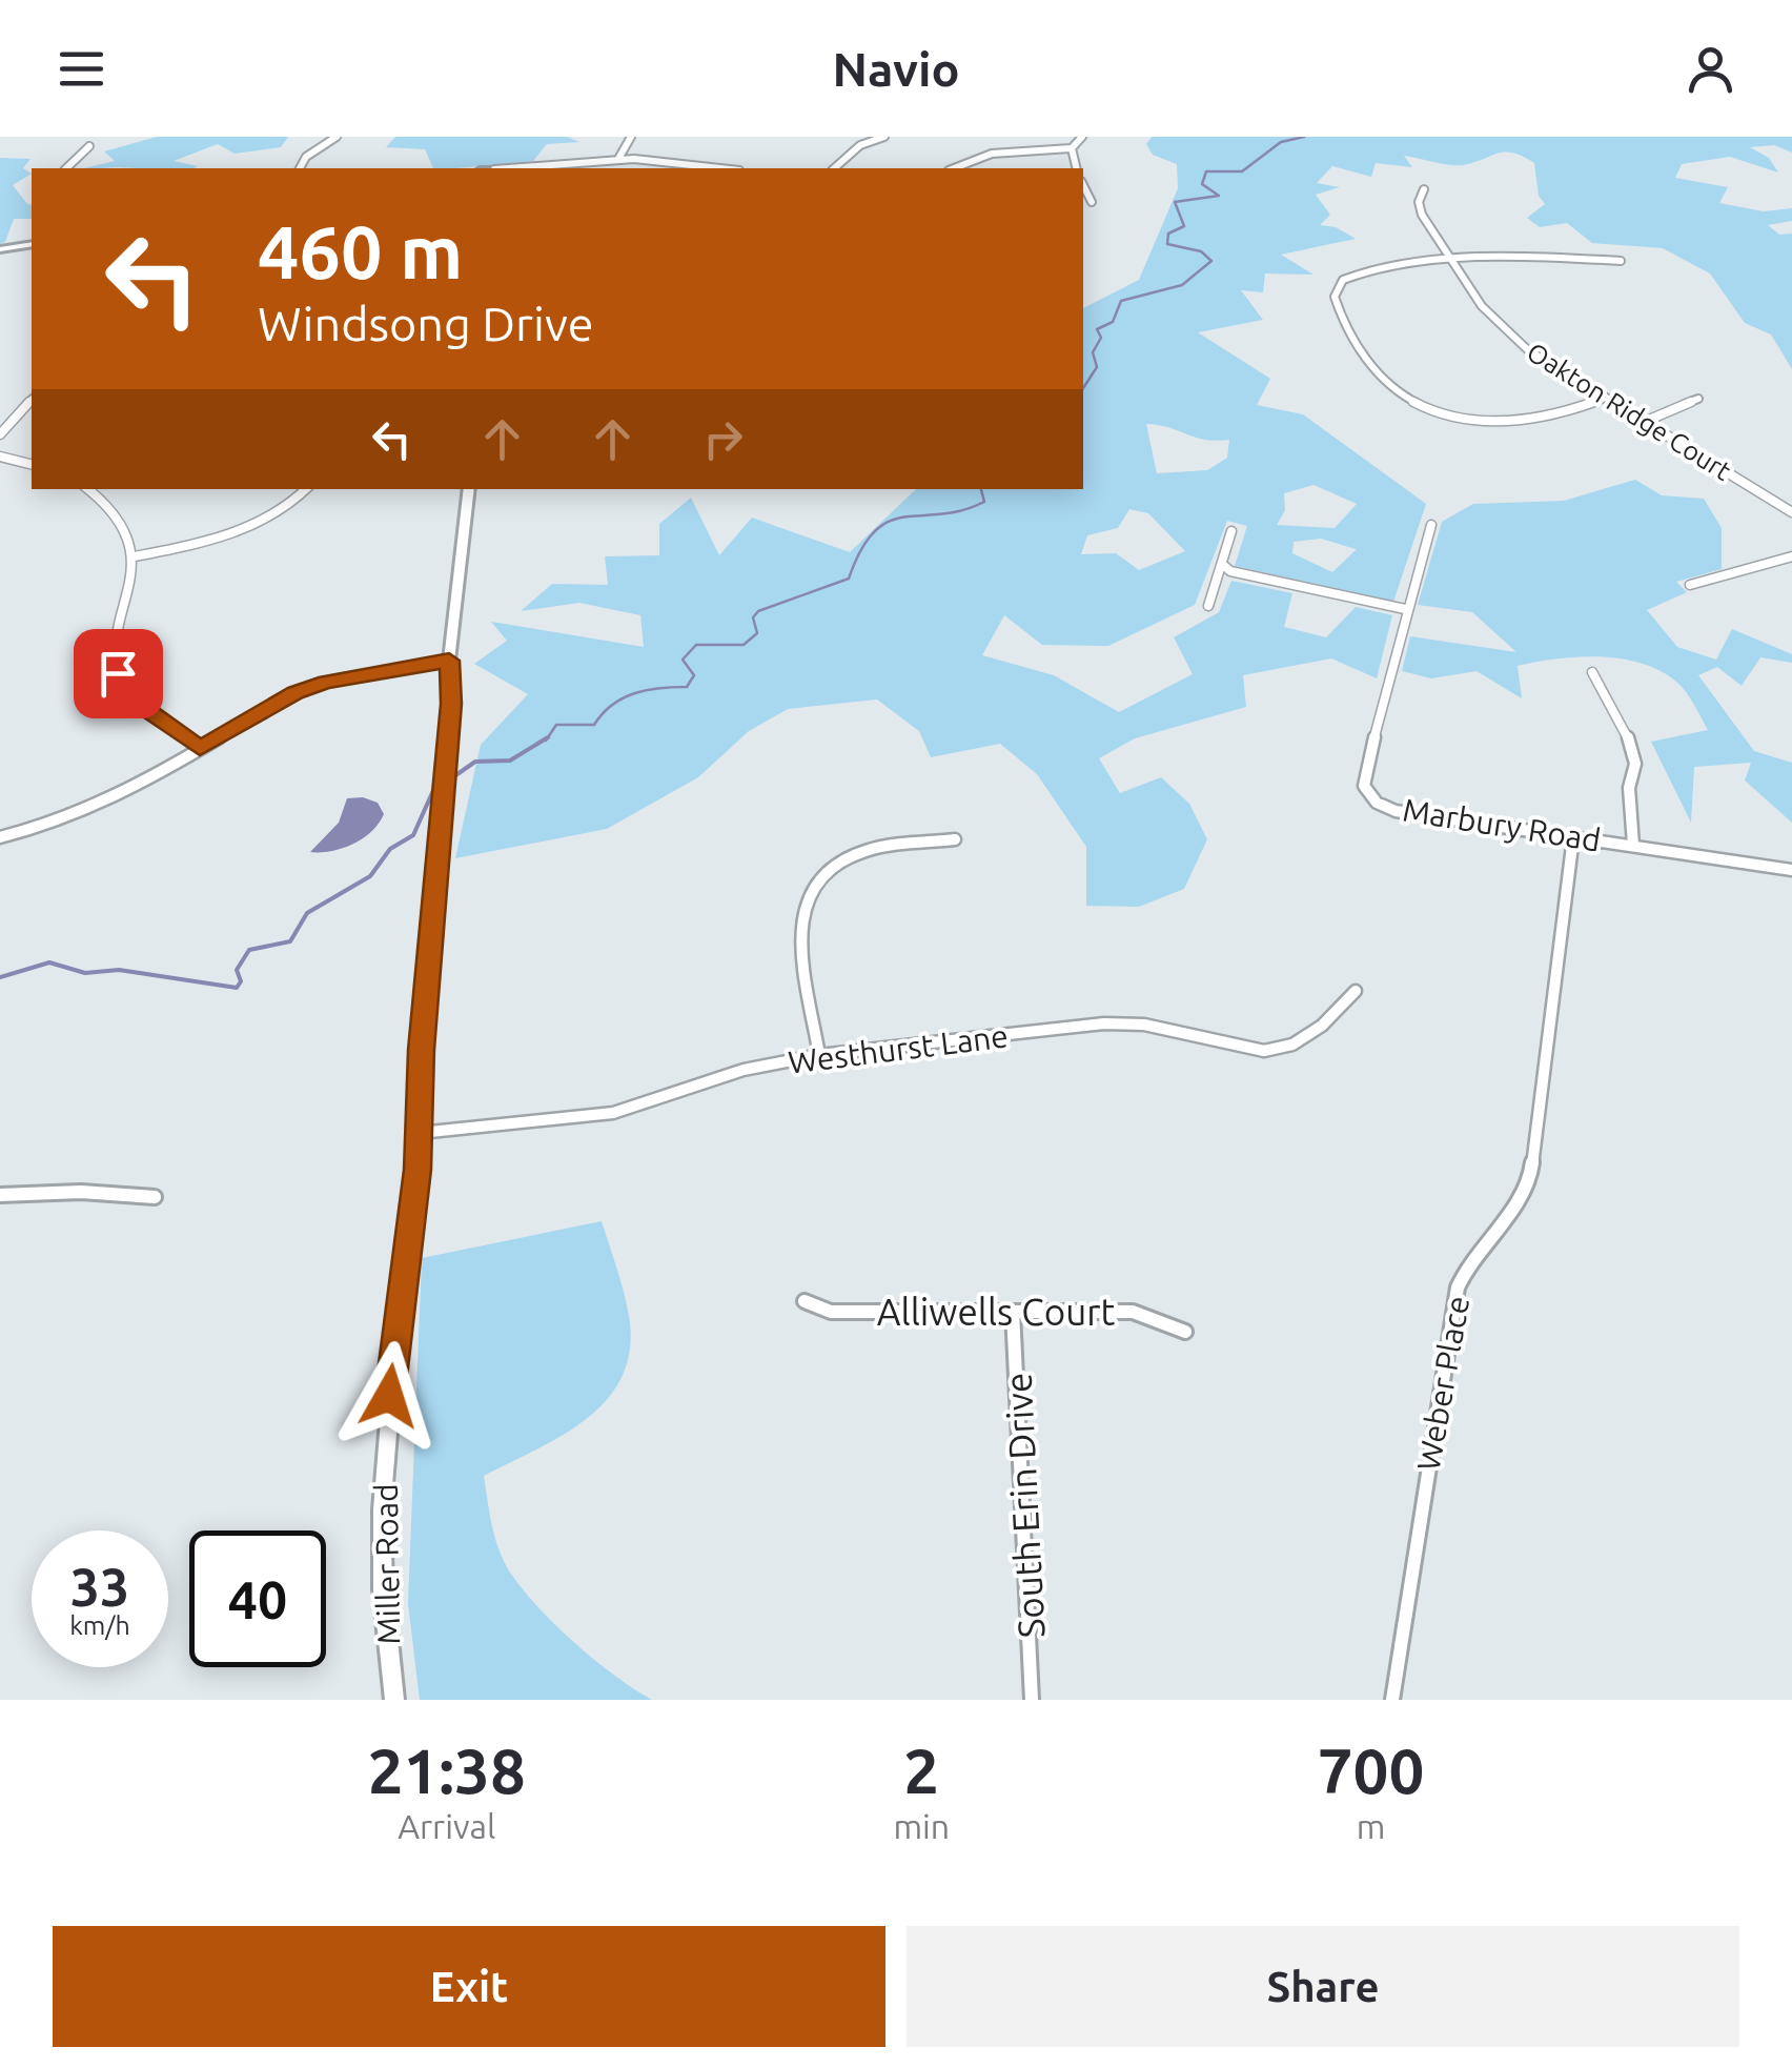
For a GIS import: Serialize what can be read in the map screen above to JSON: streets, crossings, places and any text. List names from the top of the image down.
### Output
{
  "streets": {
    "street": [
      "Oakton Ridge Court",
      "Marbury Road",
      "Westhurst Lane",
      "Alliwells Court",
      "Weber Place",
      "South Erin Drive",
      "Miller Road"
    ]
  },
  "crossings": [
    ["Marbury Road", "Weber Place"],
    ["Westhurst Lane", "Miller Road"],
    ["Alliwells Court", "South Erin Drive"]
  ],
  "page": {
    "header": "Navio",
    "turn": ["460 m", "Windsong Drive"],
    "speed": "33 km/h",
    "limit": "40",
    "eta": [
      "21:38",
      "Arrival",
      "2",
      "min",
      "700",
      "m"
    ],
    "buttons": ["Exit", "Share"]
  }
}
